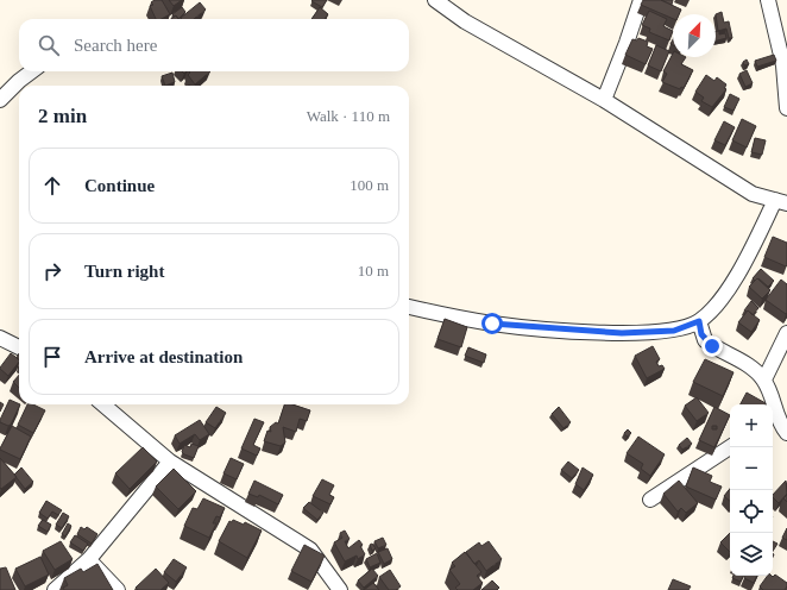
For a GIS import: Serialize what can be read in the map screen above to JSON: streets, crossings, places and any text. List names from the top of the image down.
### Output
{
  "north": "top right",
  "page": {
    "search": "Search here",
    "heading": ["2 min", "Walk · 110 m"],
    "list": [
      ["Continue", "100 m"],
      ["Turn right", "10 m"],
      "Arrive at destination"
    ],
    "map_buttons": ["+", "−"]
  }
}
